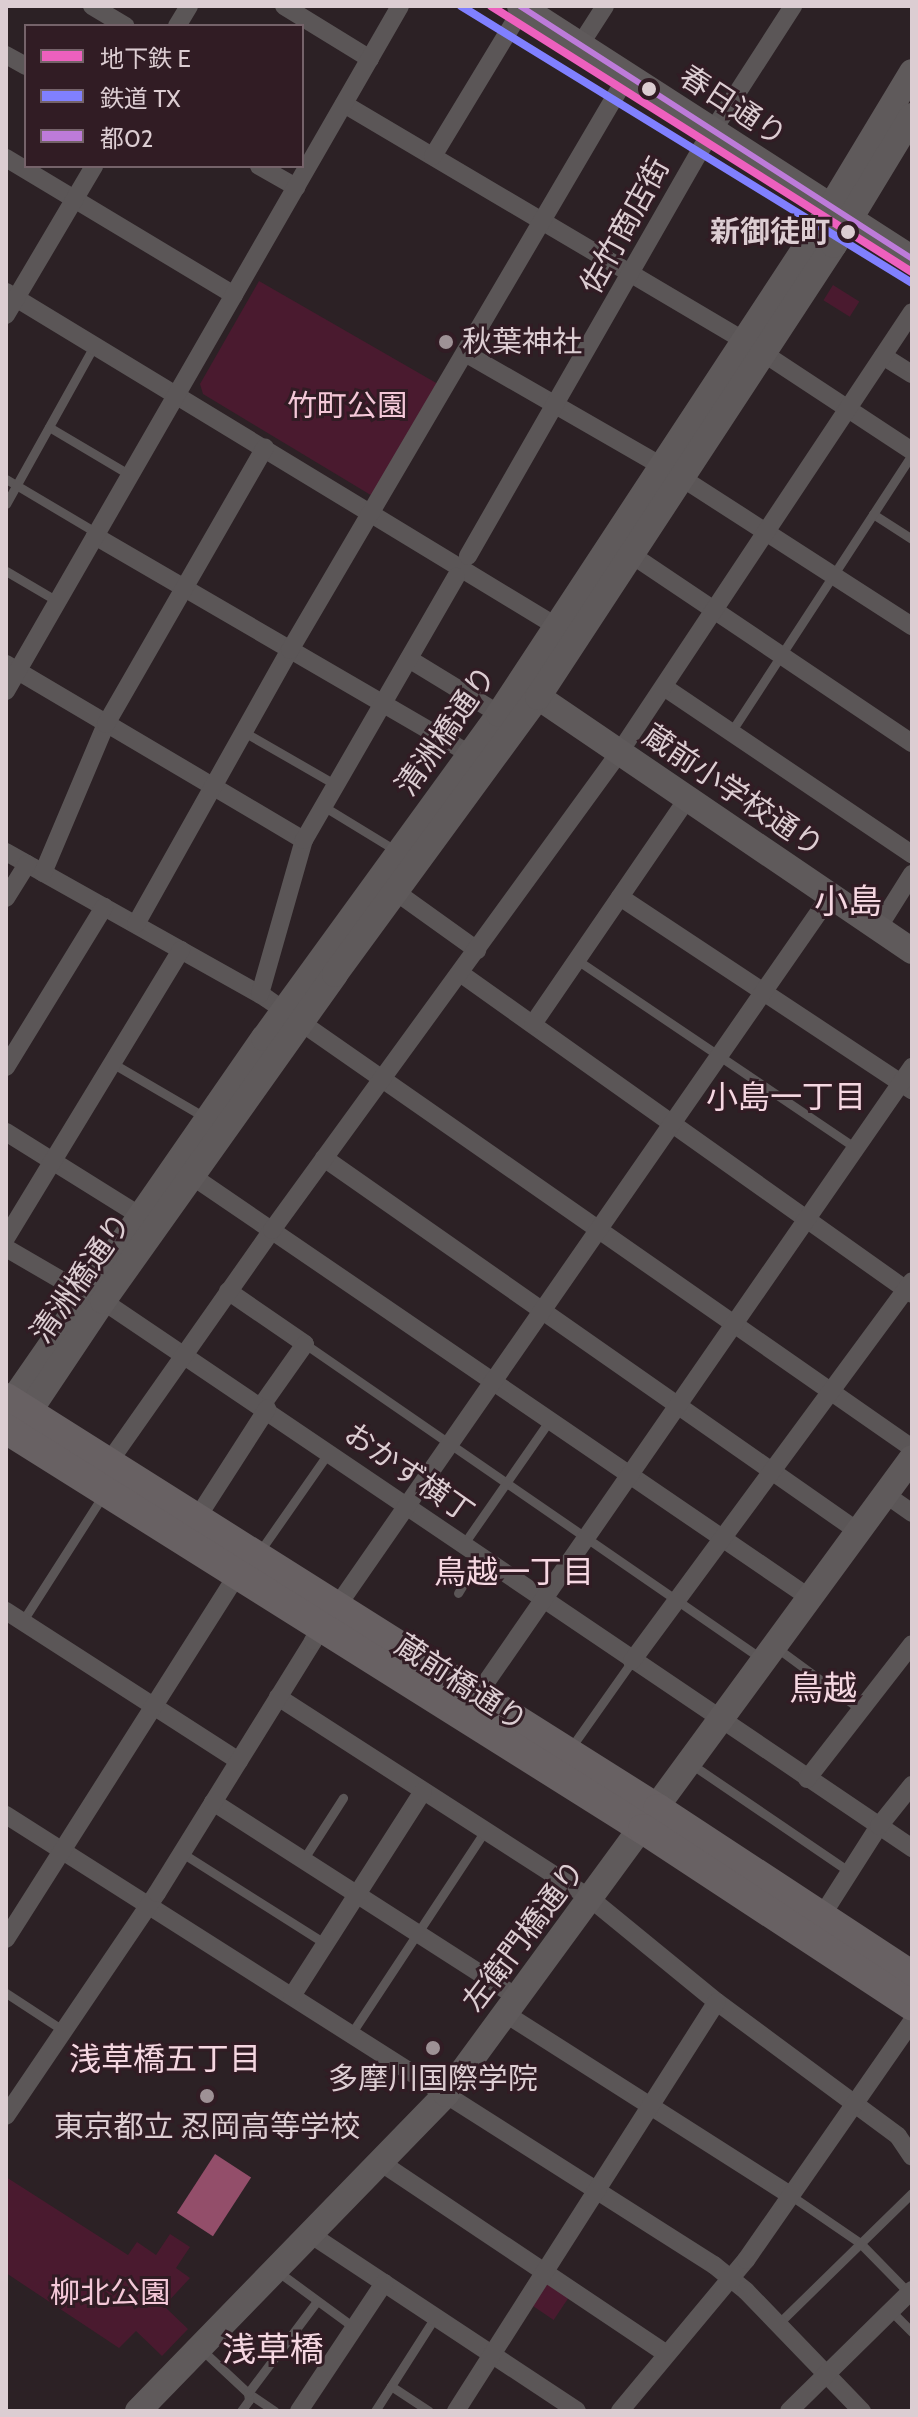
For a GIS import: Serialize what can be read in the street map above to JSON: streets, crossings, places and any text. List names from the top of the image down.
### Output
{
  "streets": {
    "main road": ["蔵前橋通り"],
    "street": [
      "春日通り",
      "佐竹商店街",
      "清洲橋通り",
      "蔵前小学校通り",
      "おかず横丁",
      "左衛門橋通り"
    ]
  },
  "crossings": [
    ["春日通り", "佐竹商店街"],
    ["春日通り", "清洲橋通り"],
    ["清洲橋通り", "蔵前小学校通り"],
    ["清洲橋通り", "おかず横丁"],
    ["清洲橋通り", "蔵前橋通り"],
    ["おかず横丁", "左衛門橋通り"],
    ["蔵前橋通り", "左衛門橋通り"]
  ],
  "districts": [
    "小島",
    "小島一丁目",
    "鳥越一丁目",
    "鳥越",
    "浅草橋五丁目",
    "浅草橋"
  ],
  "parks": ["竹町公園", "柳北公園"],
  "places": [
    "新御徒町",
    "秋葉神社",
    "多摩川国際学院",
    "東京都立 忍岡高等学校"
  ],
  "lines": ["metro line E", "rail line TX", "transit line 都02"],
  "legend": ["地下鉄 E", "鉄道 TX", "都02"]
}
